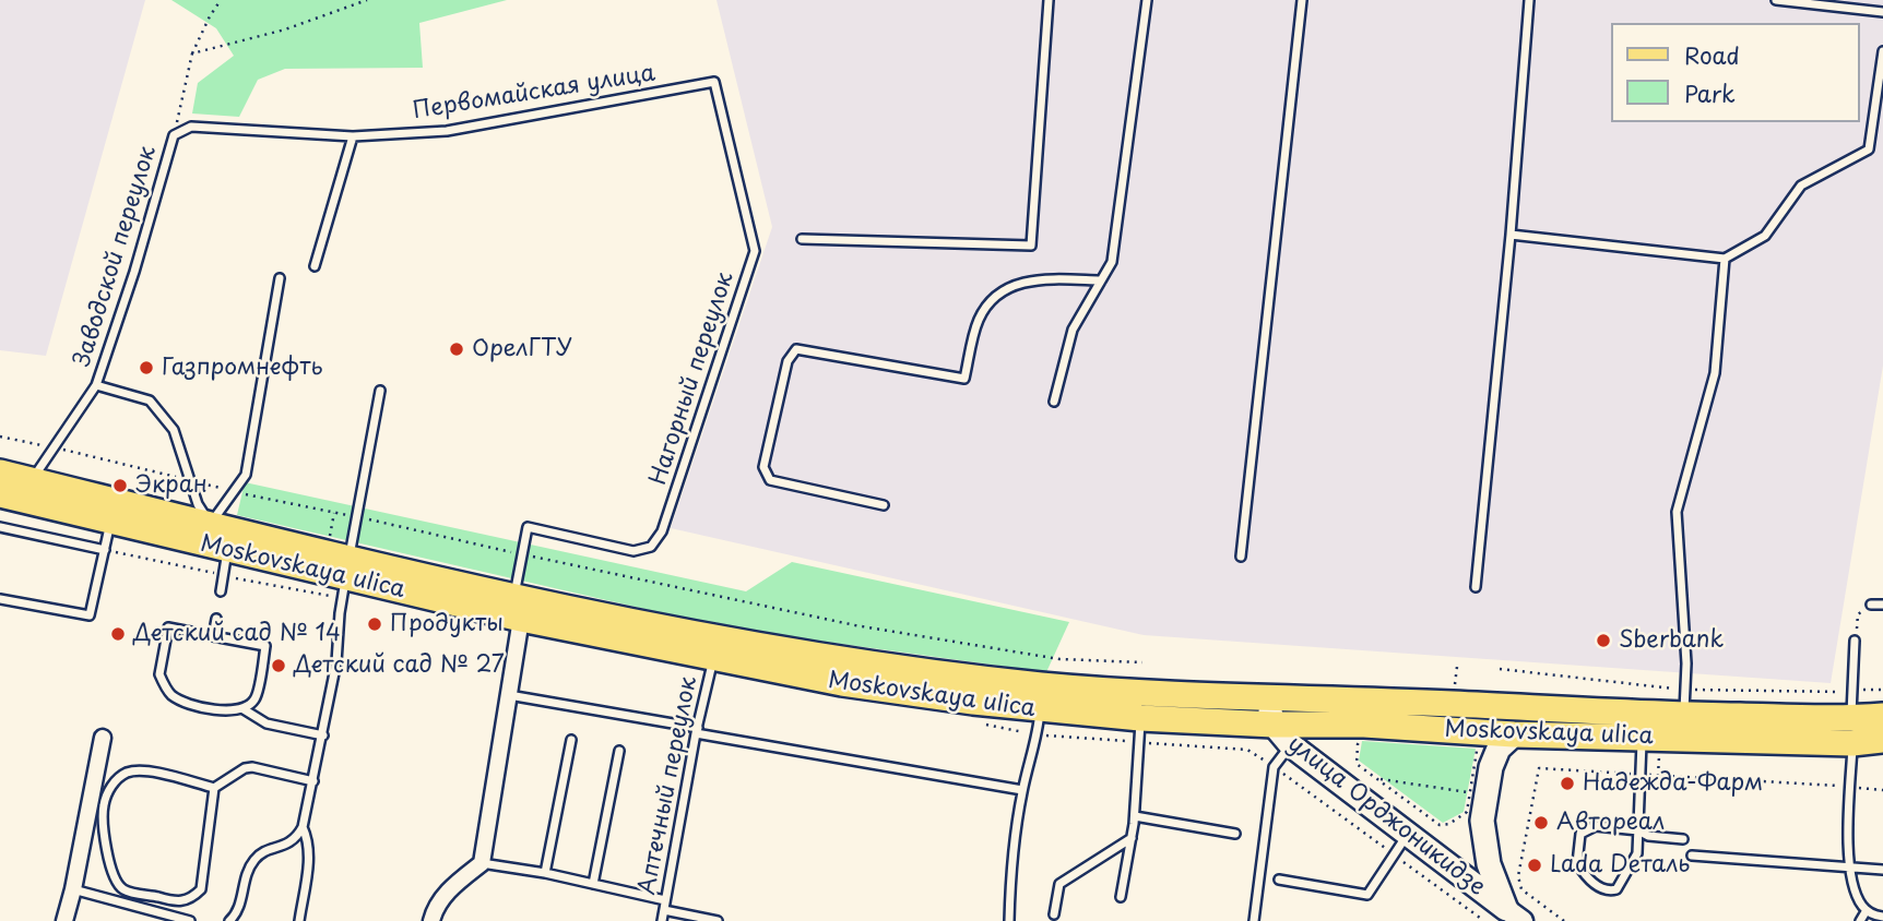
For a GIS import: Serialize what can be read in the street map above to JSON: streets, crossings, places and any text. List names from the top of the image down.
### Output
{
  "streets": {
    "main road": ["Moskovskaya ulica", "улица Орджоникидзе"],
    "lane": [
      "Первомайская улица",
      "Заводской переулок",
      "Нагорный переулок",
      "Аптечный переулок"
    ]
  },
  "crossings": [
    ["Первомайская улица", "Заводской переулок"],
    ["Первомайская улица", "Нагорный переулок"],
    ["Заводской переулок", "Moskovskaya ulica"],
    ["Moskovskaya ulica", "Аптечный переулок"],
    ["Moskovskaya ulica", "улица Орджоникидзе"]
  ],
  "places": [
    "ОрелГТУ",
    "Газпромнефть",
    "Экран",
    "Продукты",
    "Детский сад № 14",
    "Sberbank",
    "Детский сад № 27",
    "Надежда-Фарм",
    "Автореал",
    "Lada Dеталь"
  ],
  "legend": ["Road", "Park"]
}
